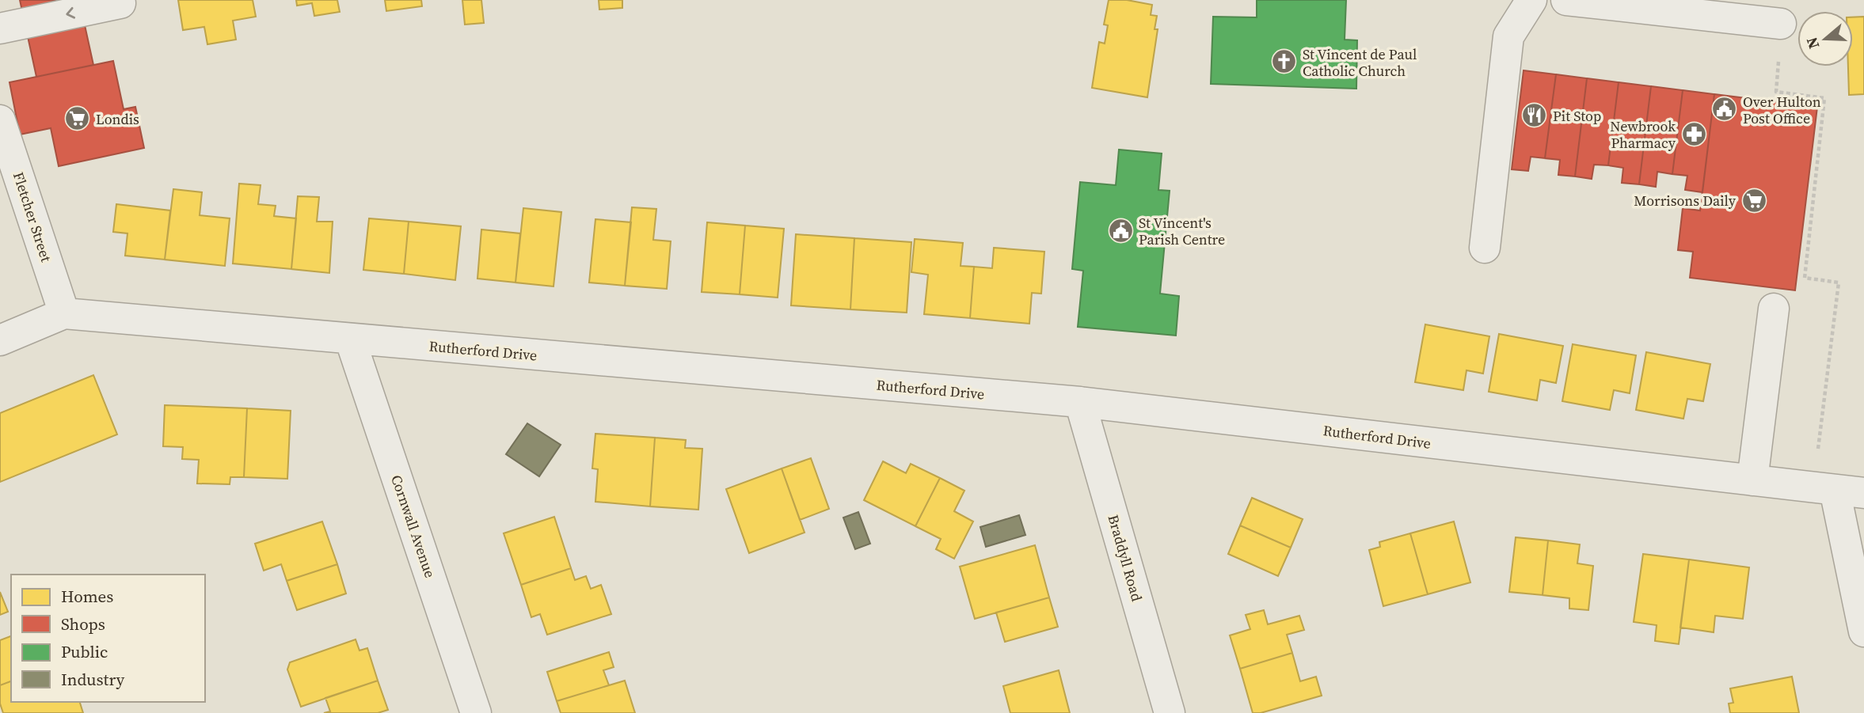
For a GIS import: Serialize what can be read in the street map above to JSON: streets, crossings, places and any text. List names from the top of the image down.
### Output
{
  "streets": {
    "street": [
      "Fletcher Street",
      "Rutherford Drive",
      "Cornwall Avenue",
      "Braddyll Road"
    ]
  },
  "crossings": [
    ["Fletcher Street", "Rutherford Drive"],
    ["Rutherford Drive", "Cornwall Avenue"],
    ["Rutherford Drive", "Braddyll Road"]
  ],
  "places": {
    "church": ["St Vincent de Paul Catholic Church"],
    "public building": ["Over Hulton Post Office", "St Vincent's Parish Centre"],
    "restaurant": ["Pit Stop"],
    "supermarket": ["Londis", "Morrisons Daily"],
    "pharmacy": ["Newbrook Pharmacy"]
  },
  "legend": [
    "Homes",
    "Shops",
    "Public",
    "Industry"
  ],
  "north": "left"
}
